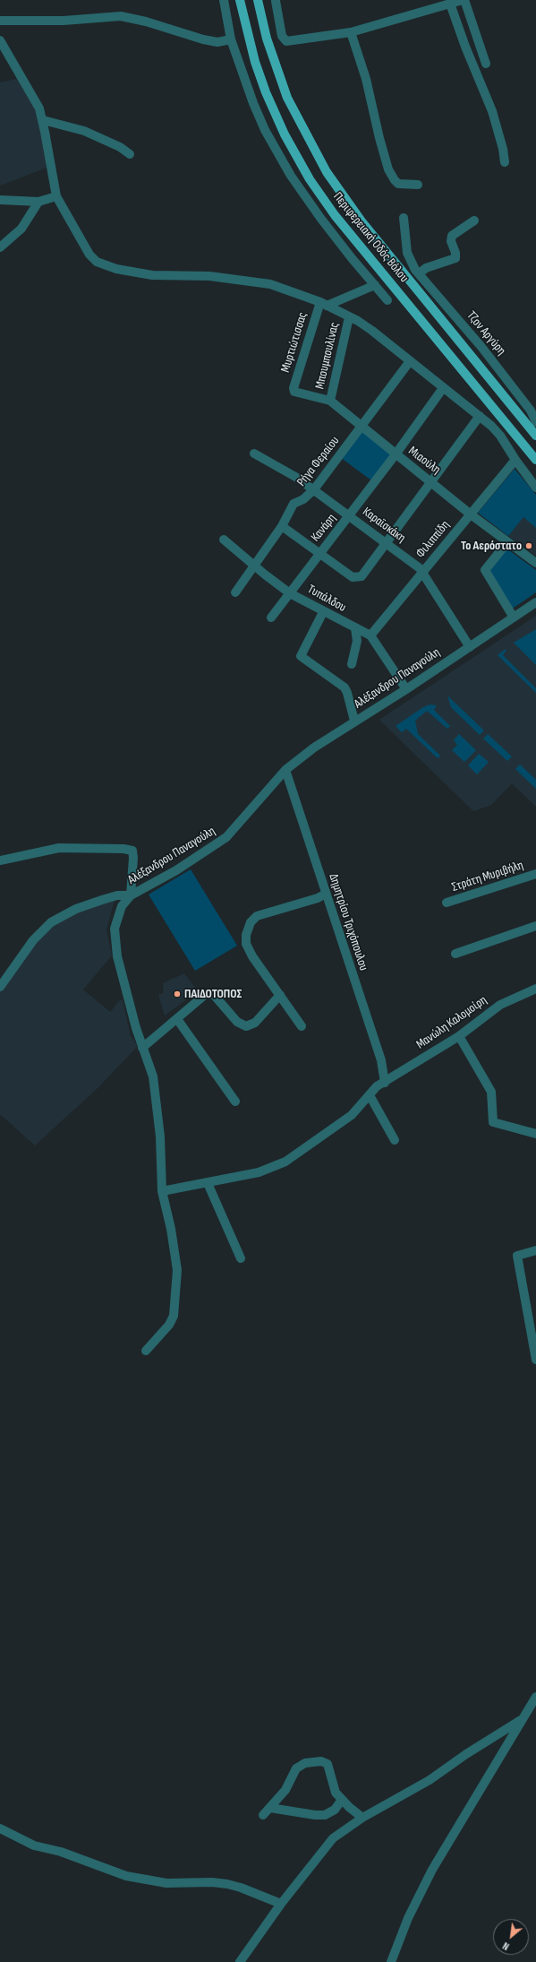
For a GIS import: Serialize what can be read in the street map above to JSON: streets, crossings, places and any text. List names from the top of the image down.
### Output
{
  "streets": {
    "main road": ["Περιφερειακή Οδός Βόλου"],
    "street": [
      "Τζον Αργύρη",
      "Μυρτιώτισσας",
      "Μπουμπουλίνας",
      "Μιαούλη",
      "Ρήγα Φεραίου",
      "Καραϊσκάκη",
      "Κανάρη",
      "Φιλιππίδη",
      "Τυπάλδου",
      "Αλέξανδρου Παναγούλη",
      "Στράτη Μυριβήλη",
      "Δημητρίου Τριχόπουλου",
      "Μανώλη Καλομοίρη"
    ]
  },
  "crossings": [
    ["Μυρτιώτισσας", "Μιαούλη"],
    ["Μπουμπουλίνας", "Μιαούλη"],
    ["Μιαούλη", "Ρήγα Φεραίου"],
    ["Μιαούλη", "Κανάρη"],
    ["Μιαούλη", "Φιλιππίδη"],
    ["Ρήγα Φεραίου", "Καραϊσκάκη"],
    ["Ρήγα Φεραίου", "Τυπάλδου"],
    ["Καραϊσκάκη", "Κανάρη"],
    ["Καραϊσκάκη", "Φιλιππίδη"],
    ["Καραϊσκάκη", "Αλέξανδρου Παναγούλη"],
    ["Κανάρη", "Τυπάλδου"],
    ["Φιλιππίδη", "Τυπάλδου"],
    ["Αλέξανδρου Παναγούλη", "Δημητρίου Τριχόπουλου"],
    ["Αλέξανδρου Παναγούλη", "Μανώλη Καλομοίρη"],
    ["Δημητρίου Τριχόπουλου", "Μανώλη Καλομοίρη"]
  ],
  "places": ["Το Αερόστατο", "ΠΑΙΔΟΤΟΠΟΣ"],
  "north": "bottom left"
}
